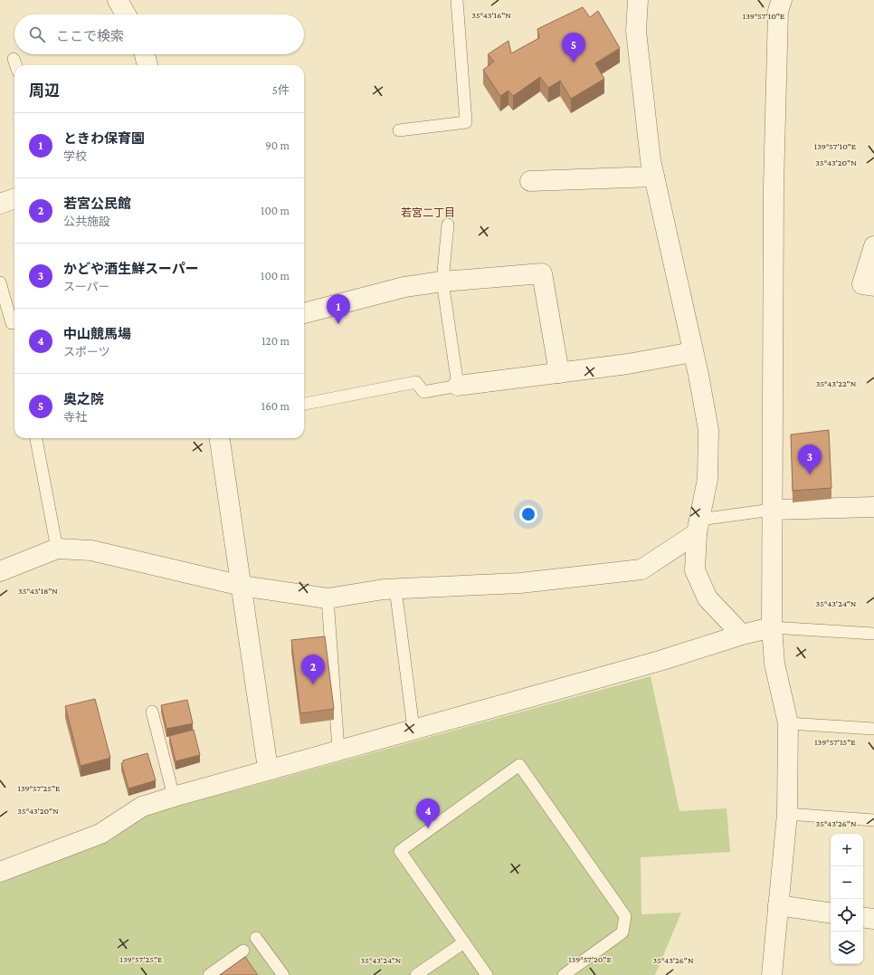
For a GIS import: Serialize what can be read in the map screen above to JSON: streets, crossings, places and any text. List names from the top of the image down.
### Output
{
  "districts": ["若宮二丁目"],
  "page": {
    "search": "ここで検索",
    "pins": [
      "5",
      "1",
      "3",
      "2",
      "4"
    ],
    "heading": ["周辺", "5件"],
    "list": [
      {
        "mark": "1",
        "name": "ときわ保育園",
        "note": "学校",
        "value": "90 m"
      },
      {
        "mark": "2",
        "name": "若宮公民館",
        "note": "公共施設",
        "value": "100 m"
      },
      {
        "mark": "3",
        "name": "かどや酒生鮮スーパー",
        "note": "スーパー",
        "value": "100 m"
      },
      {
        "mark": "4",
        "name": "中山競馬場",
        "note": "スポーツ",
        "value": "120 m"
      },
      {
        "mark": "5",
        "name": "奥之院",
        "note": "寺社",
        "value": "160 m"
      }
    ],
    "map_buttons": ["+", "−"]
  },
  "coordinates": [
    "35°43'16\"N",
    "139°57'10\"E",
    "35°43'20\"N",
    "35°43'22\"N",
    "35°43'18\"N",
    "35°43'24\"N",
    "139°57'15\"E",
    "139°57'25\"E",
    "35°43'26\"N",
    "139°57'20\"E"
  ]
}
